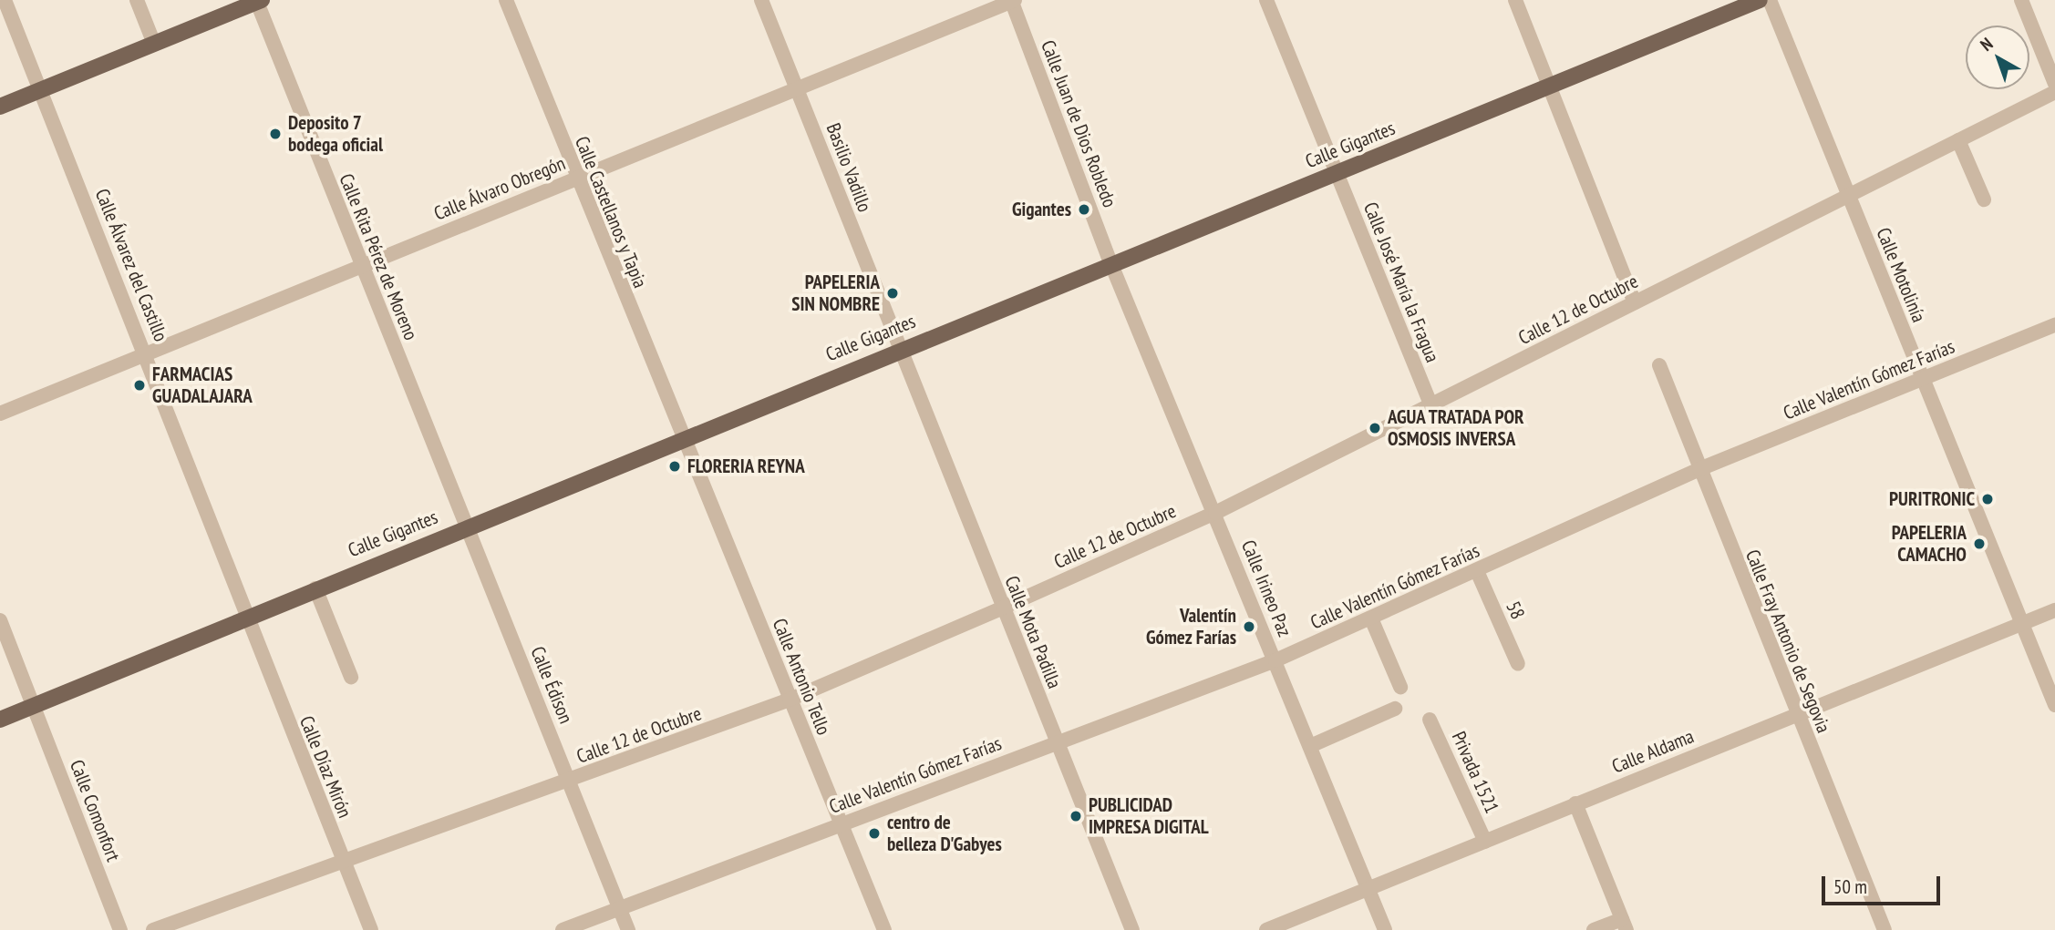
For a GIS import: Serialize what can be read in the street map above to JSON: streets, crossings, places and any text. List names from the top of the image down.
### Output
{
  "streets": {
    "main road": ["Calle Gigantes"],
    "street": [
      "Calle Juan de Dios Robledo",
      "Basilio Vadillo",
      "Calle Álvaro Obregón",
      "Calle Castellanos y Tapia",
      "Calle Rita Pérez de Moreno",
      "Calle Álvarez del Castillo",
      "Calle Motolinía",
      "Calle José María la Fragua",
      "Calle 12 de Octubre",
      "Calle Valentín Gómez Farías",
      "Calle Irineo Paz",
      "58",
      "Calle Mota Padilla",
      "Calle Fray Antonio de Segovia",
      "Calle Antonio Tello",
      "Calle Édison",
      "Calle Aldama",
      "Calle Díaz Mirón",
      "Privada 1521",
      "Calle Comonfort"
    ]
  },
  "crossings": [
    ["Calle Juan de Dios Robledo", "Calle Gigantes"],
    ["Calle Juan de Dios Robledo", "Calle Álvaro Obregón"],
    ["Calle Juan de Dios Robledo", "Calle Irineo Paz"],
    ["Calle Gigantes", "Basilio Vadillo"],
    ["Calle Gigantes", "Calle Castellanos y Tapia"],
    ["Calle Gigantes", "Calle Rita Pérez de Moreno"],
    ["Calle Gigantes", "Calle Álvarez del Castillo"],
    ["Calle Gigantes", "Calle José María la Fragua"],
    ["Calle Gigantes", "Calle Irineo Paz"],
    ["Calle Gigantes", "Calle Mota Padilla"],
    ["Calle Gigantes", "Calle Antonio Tello"],
    ["Calle Gigantes", "Calle Édison"],
    ["Calle Gigantes", "Calle Díaz Mirón"],
    ["Calle Gigantes", "Calle Comonfort"],
    ["Basilio Vadillo", "Calle Álvaro Obregón"],
    ["Basilio Vadillo", "Calle Mota Padilla"],
    ["Calle Álvaro Obregón", "Calle Castellanos y Tapia"],
    ["Calle Álvaro Obregón", "Calle Rita Pérez de Moreno"],
    ["Calle Álvaro Obregón", "Calle Álvarez del Castillo"],
    ["Calle Castellanos y Tapia", "Calle Antonio Tello"],
    ["Calle Rita Pérez de Moreno", "Calle Édison"],
    ["Calle Álvarez del Castillo", "Calle Díaz Mirón"],
    ["Calle Motolinía", "Calle 12 de Octubre"],
    ["Calle Motolinía", "Calle Valentín Gómez Farías"],
    ["Calle Motolinía", "Calle Aldama"],
    ["Calle José María la Fragua", "Calle 12 de Octubre"],
    ["Calle 12 de Octubre", "Calle Irineo Paz"],
    ["Calle 12 de Octubre", "Calle Mota Padilla"],
    ["Calle 12 de Octubre", "Calle Antonio Tello"],
    ["Calle 12 de Octubre", "Calle Édison"],
    ["Calle 12 de Octubre", "Calle Díaz Mirón"],
    ["Calle Valentín Gómez Farías", "Calle Irineo Paz"],
    ["Calle Valentín Gómez Farías", "58"],
    ["Calle Valentín Gómez Farías", "Calle Mota Padilla"],
    ["Calle Valentín Gómez Farías", "Calle Fray Antonio de Segovia"],
    ["Calle Valentín Gómez Farías", "Calle Antonio Tello"],
    ["Calle Valentín Gómez Farías", "Calle Édison"],
    ["Calle Irineo Paz", "Calle Aldama"],
    ["Calle Fray Antonio de Segovia", "Calle Aldama"],
    ["Calle Aldama", "Privada 1521"]
  ],
  "places": [
    "Deposito 7 bodega oficial",
    "Gigantes",
    "PAPELERIA SIN NOMBRE",
    "FARMACIAS GUADALAJARA",
    "AGUA TRATADA POR OSMOSIS INVERSA",
    "FLORERIA REYNA",
    "PURITRONIC",
    "PAPELERIA CAMACHO",
    "Valentín Gómez Farías",
    "PUBLICIDAD IMPRESA DIGITAL",
    "centro de belleza D'Gabyes"
  ],
  "scale_bar": "50 m",
  "north": "top left"
}
